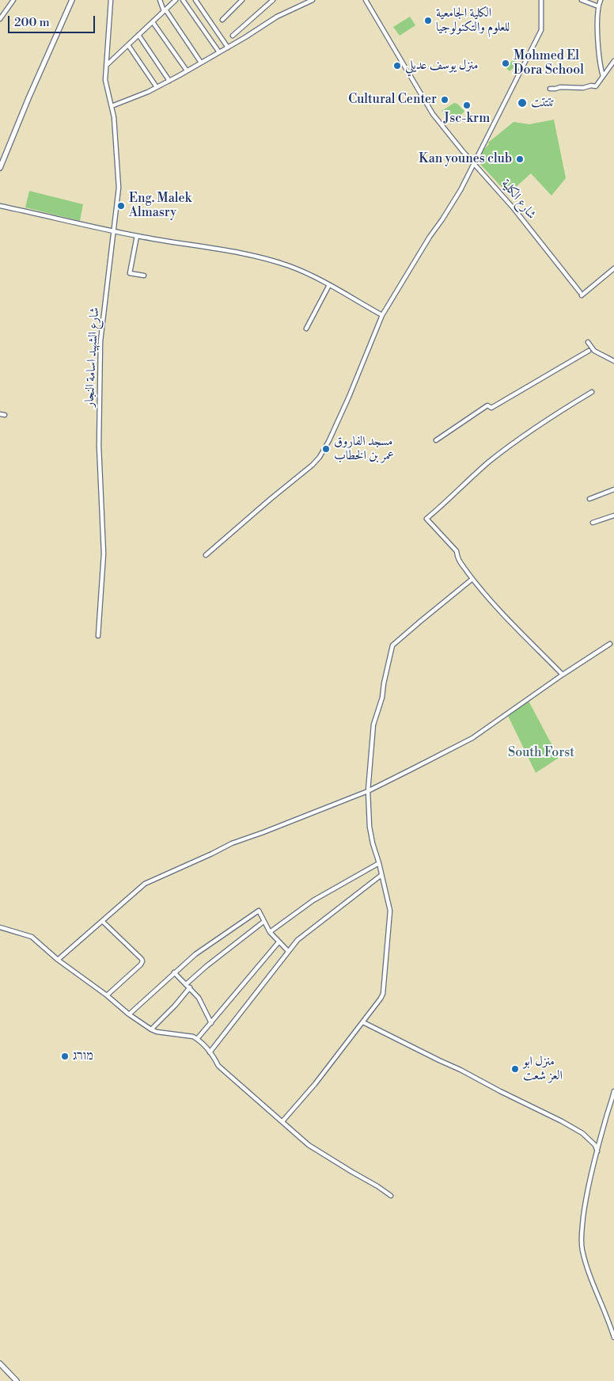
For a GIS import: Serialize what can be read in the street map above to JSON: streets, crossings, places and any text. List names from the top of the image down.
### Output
{
  "streets": {
    "street": ["شارع الكلية", "شارع الشهيد اسامة النجار"]
  },
  "parks": ["South Forst"],
  "places": [
    "الكلية الجامعية للعلوم والتكنولوجيا",
    "Mohmed El Dora School",
    "منزل يوسف عديلي",
    "Cultural Center",
    "تتتتت",
    "Jsc-krm",
    "Kan younes club",
    "Eng. Malek Almasry",
    "مسجد الفاروق عمر بن الخطاب",
    "מורג",
    "منزل ابو العز شعت"
  ],
  "scale_bar": "200 m"
}
